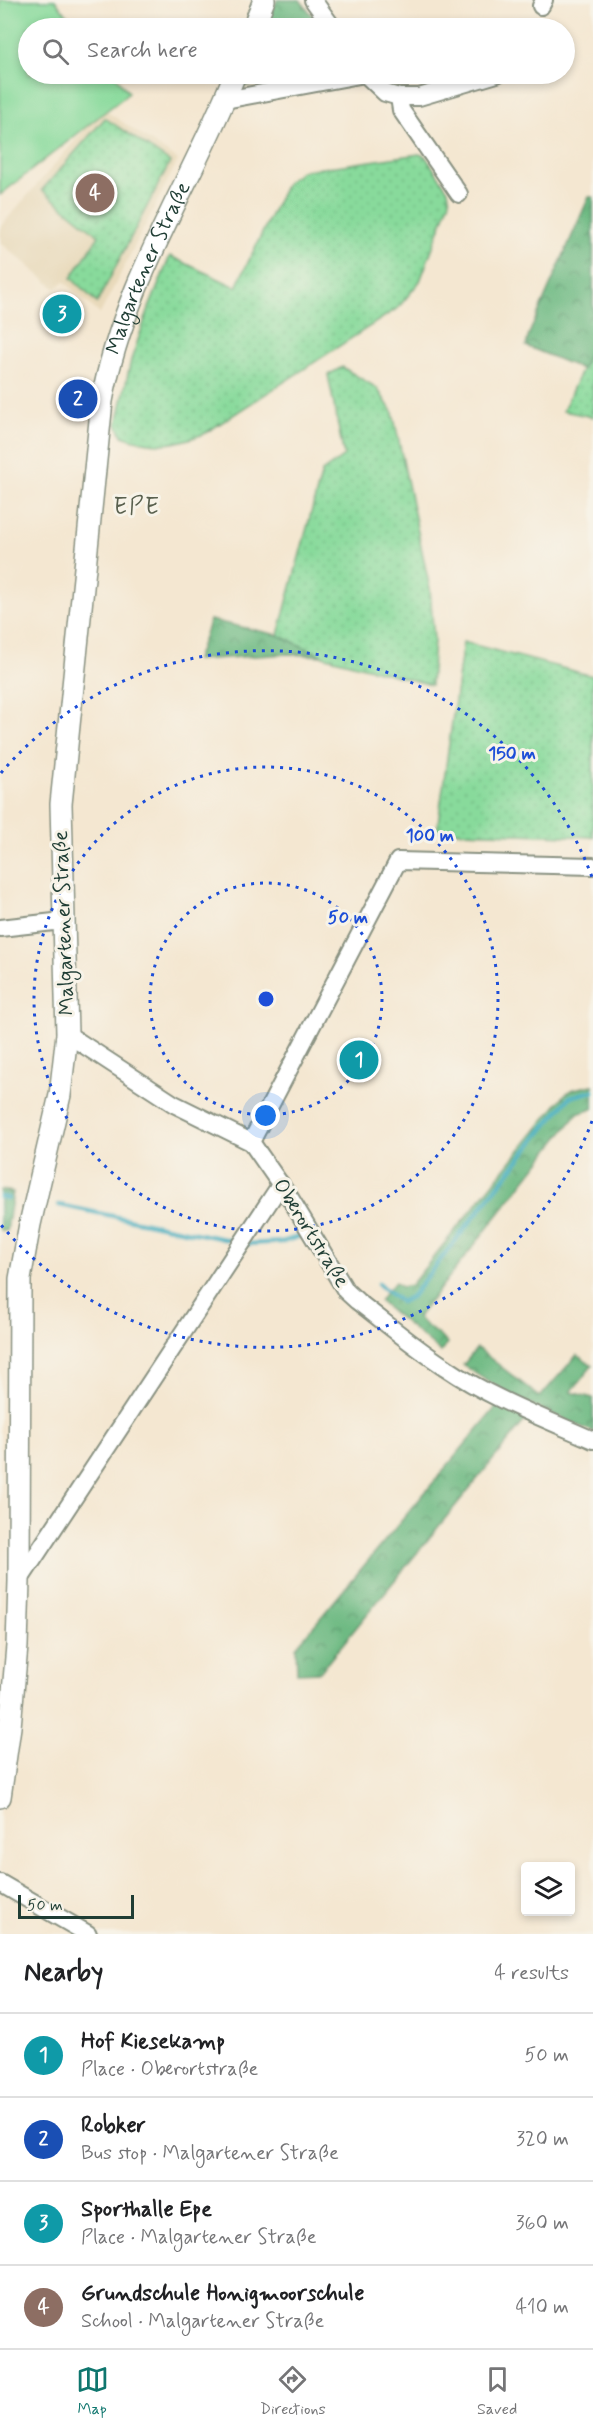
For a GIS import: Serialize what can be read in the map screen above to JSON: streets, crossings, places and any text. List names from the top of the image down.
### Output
{
  "streets": {
    "street": ["Malgartener Straße", "Oberortstraße"]
  },
  "crossings": [
    ["Malgartener Straße", "Oberortstraße"]
  ],
  "districts": ["EPE"],
  "scale_bar": "50 m",
  "page": {
    "search": "Search here",
    "pins": [
      "4",
      "3",
      "2",
      "1"
    ],
    "scale": "50 m",
    "heading": ["Nearby", "4 results"],
    "list": [
      {
        "mark": "1",
        "name": "Hof Kiesekamp",
        "note": "Place · Oberortstraße",
        "value": "50 m"
      },
      {
        "mark": "2",
        "name": "Robker",
        "note": "Bus stop · Malgartener Straße",
        "value": "320 m"
      },
      {
        "mark": "3",
        "name": "Sporthalle Epe",
        "note": "Place · Malgartener Straße",
        "value": "360 m"
      },
      {
        "mark": "4",
        "name": "Grundschule Honigmoorschule",
        "note": "School · Malgartener Straße",
        "value": "410 m"
      }
    ],
    "nav": ["Map", "Directions", "Saved"]
  },
  "rings": ["150 m", "100 m", "50 m"]
}
